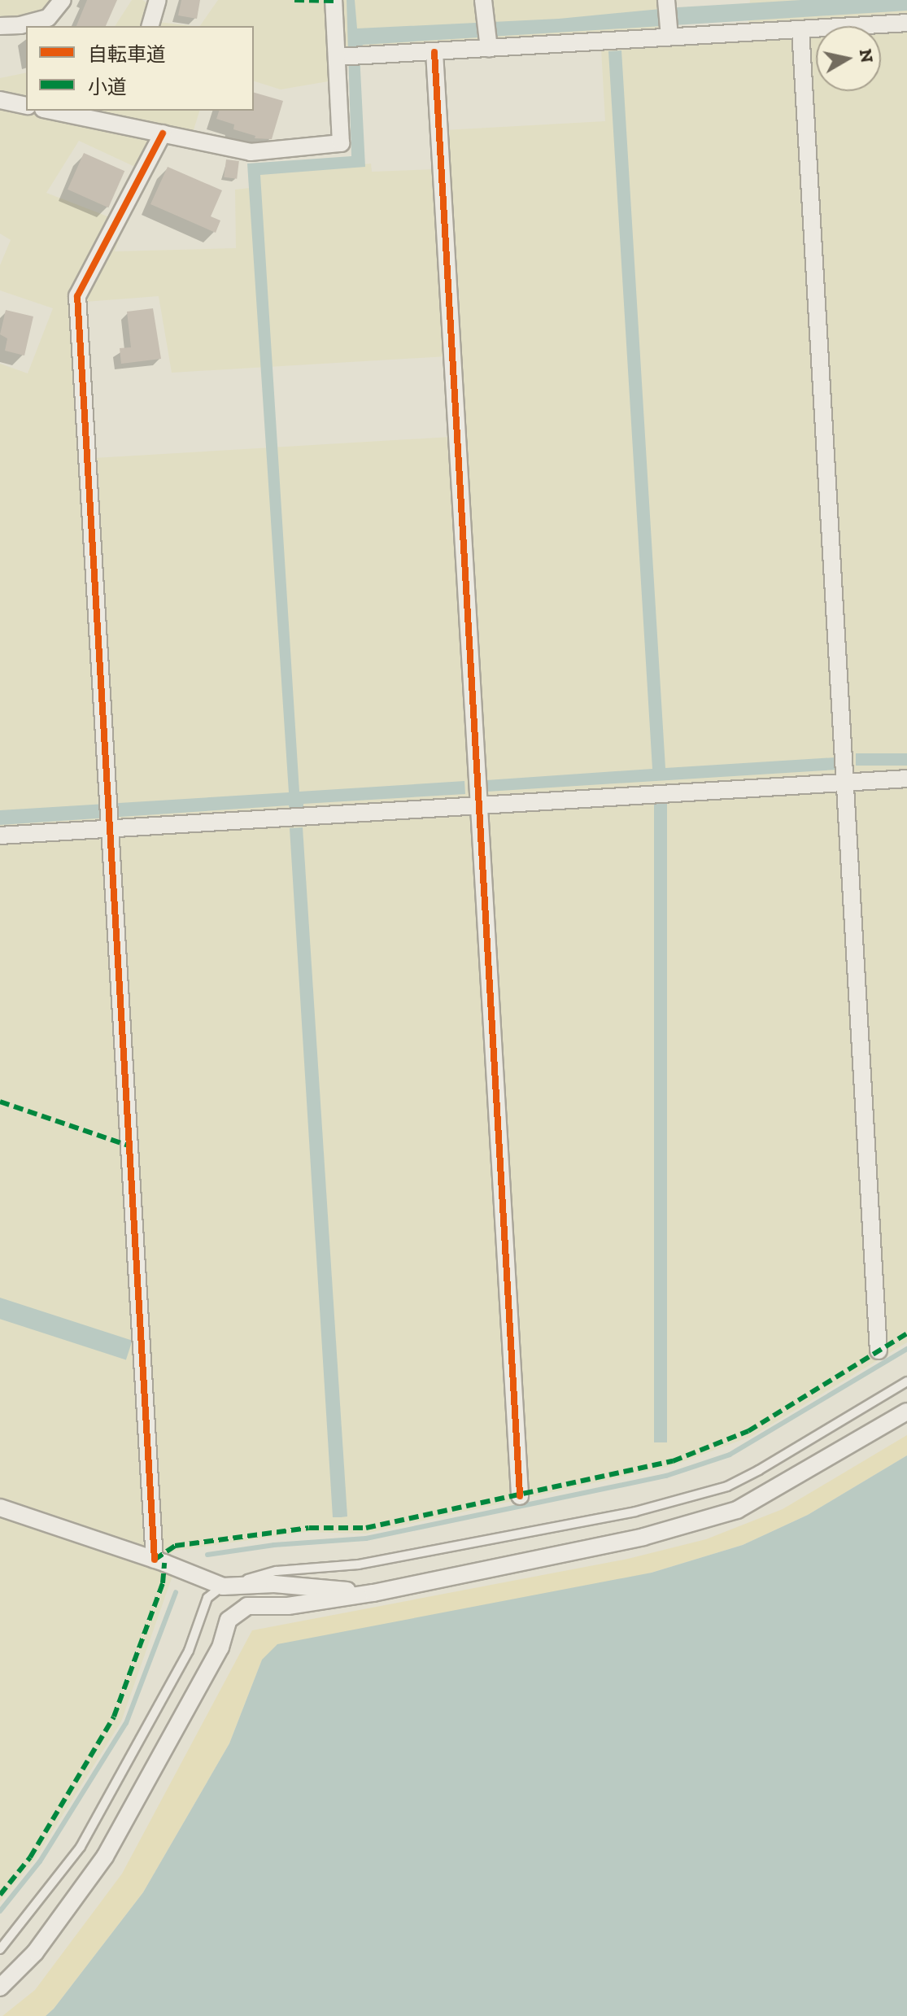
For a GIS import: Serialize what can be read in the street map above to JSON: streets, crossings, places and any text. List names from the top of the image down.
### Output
{
  "legend": ["自転車道", "小道"],
  "north": "right"
}
